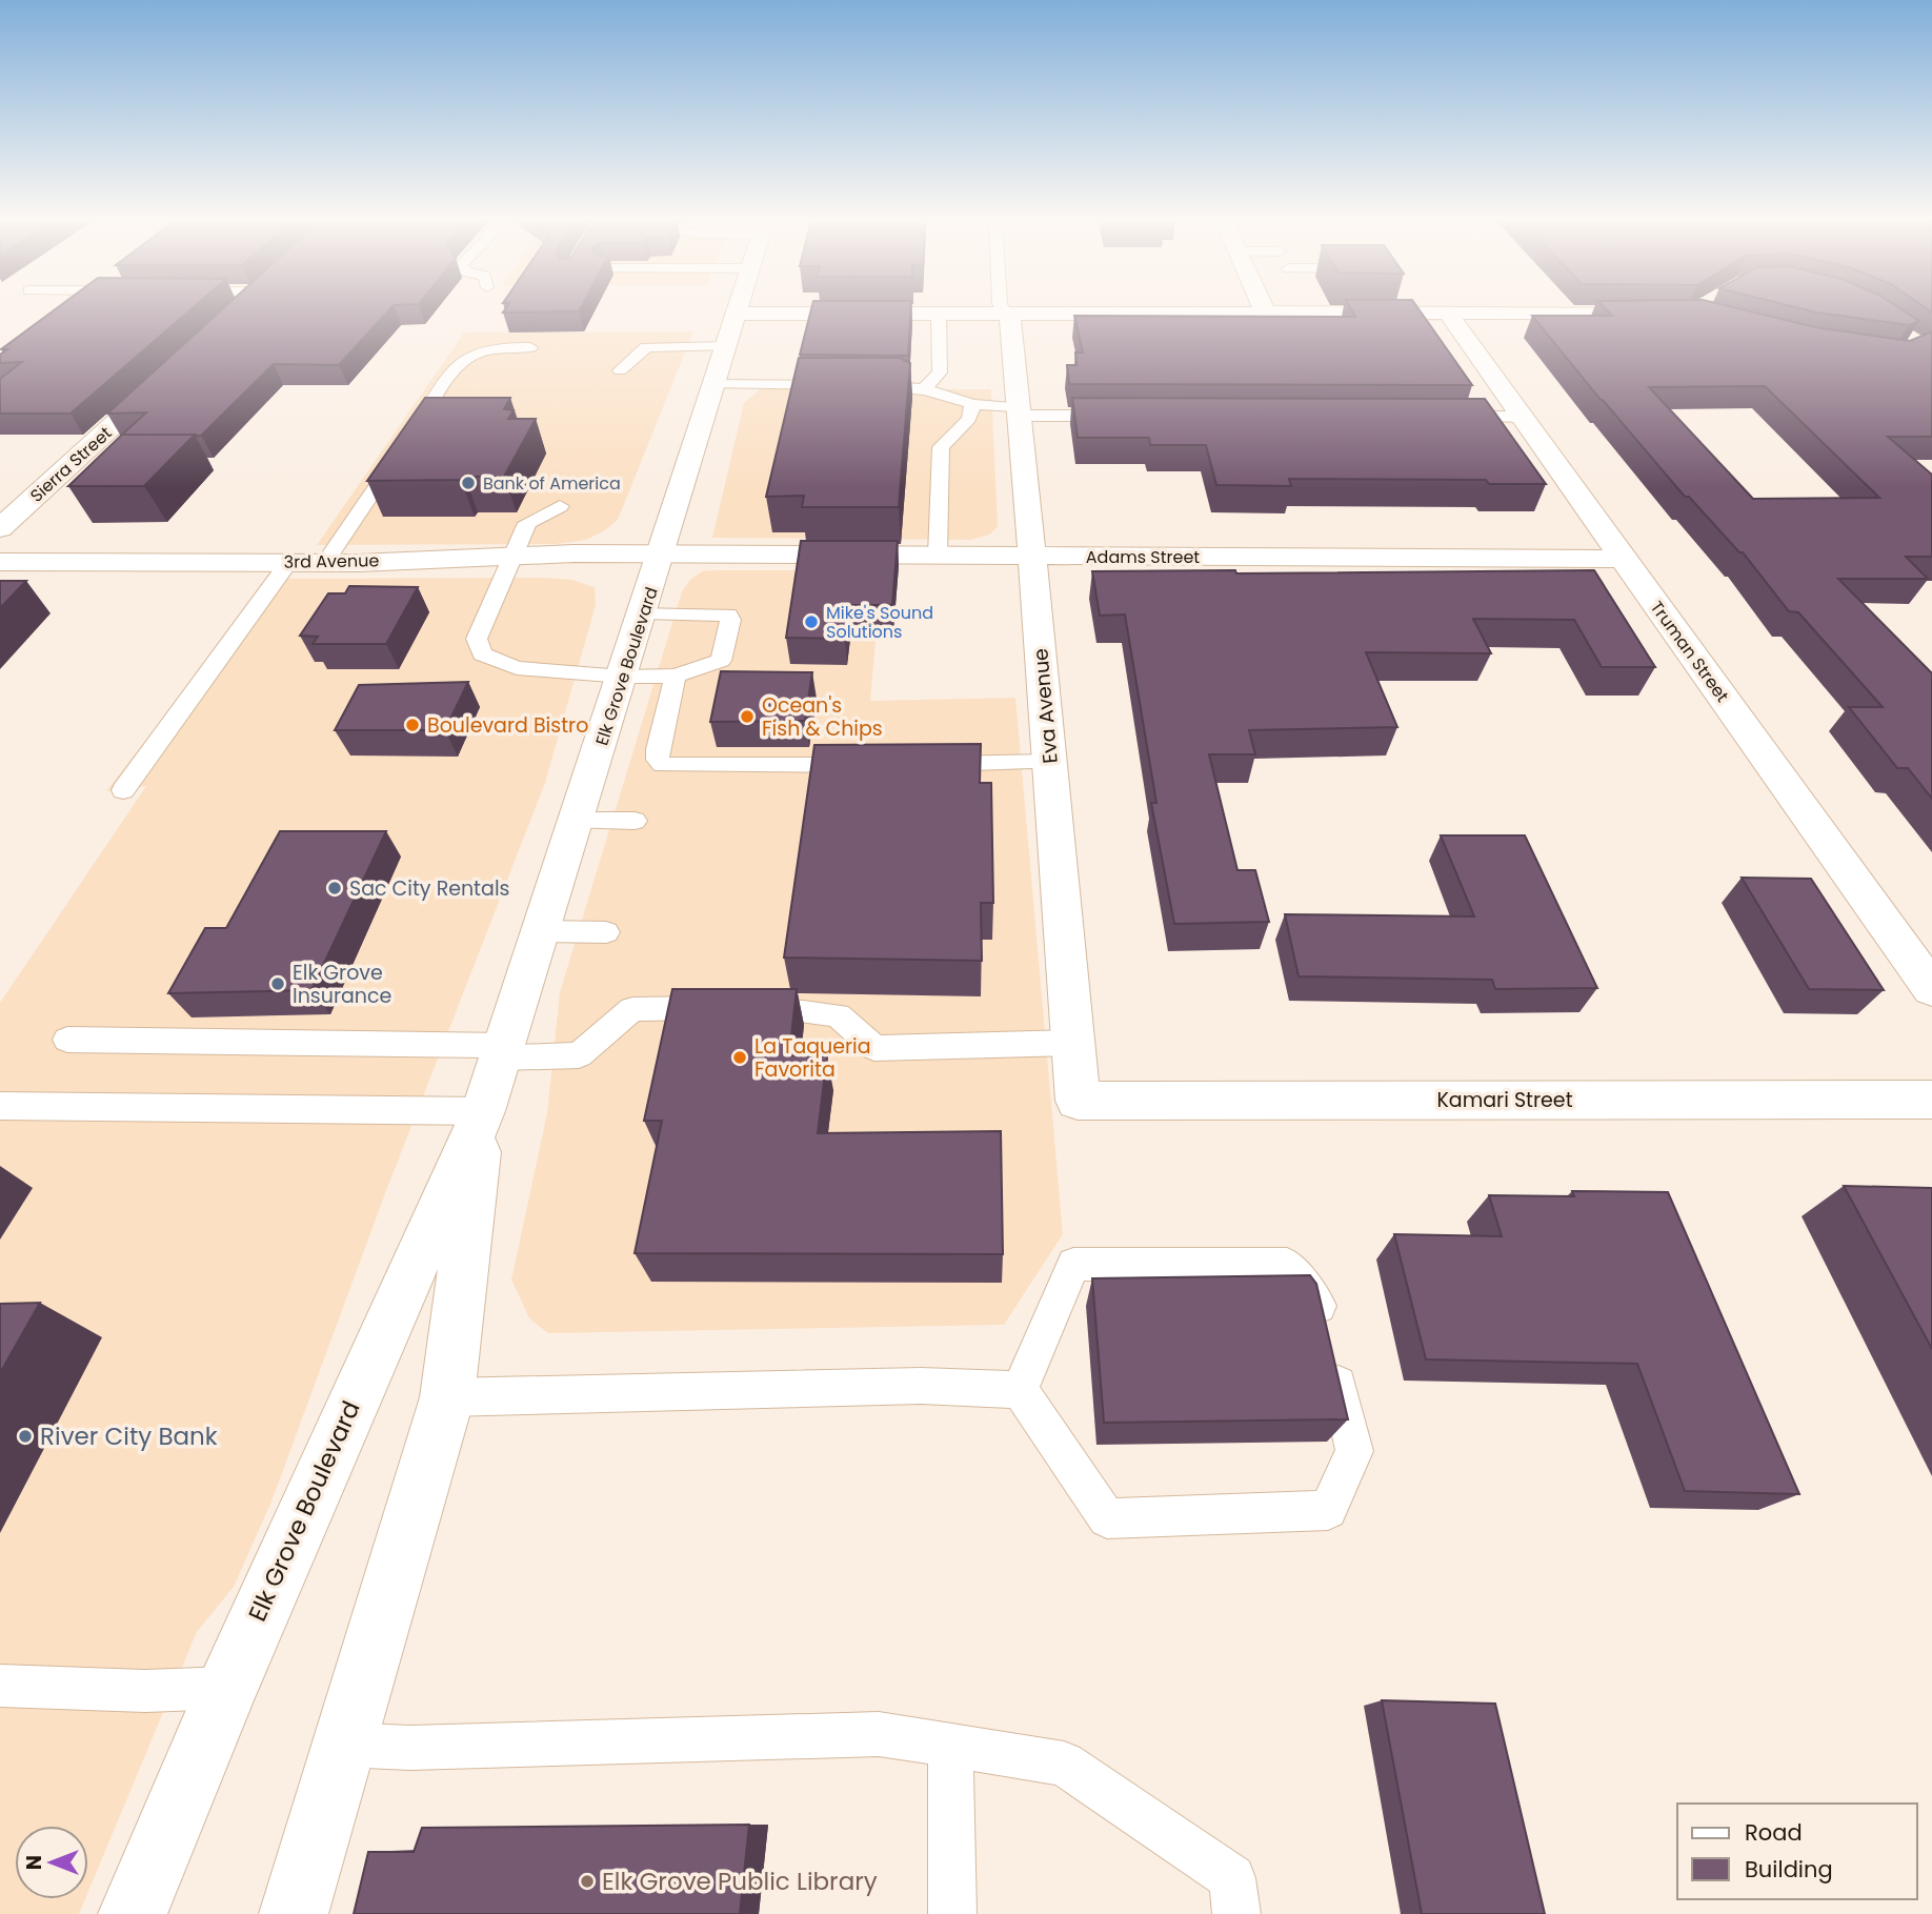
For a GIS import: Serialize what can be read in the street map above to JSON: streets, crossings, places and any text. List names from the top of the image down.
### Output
{
  "streets": {
    "street": [
      "Sierra Street",
      "Adams Street",
      "3rd Avenue",
      "Truman Street",
      "Elk Grove Boulevard",
      "Eva Avenue",
      "Kamari Street"
    ]
  },
  "crossings": [
    ["Adams Street", "3rd Avenue"],
    ["Adams Street", "Truman Street"],
    ["Adams Street", "Elk Grove Boulevard"],
    ["Adams Street", "Eva Avenue"],
    ["3rd Avenue", "Elk Grove Boulevard"],
    ["Eva Avenue", "Kamari Street"]
  ],
  "places": [
    "Bank of America",
    "Mike's Sound Solutions",
    "Ocean's Fish & Chips",
    "Boulevard Bistro",
    "Sac City Rentals",
    "Elk Grove Insurance",
    "La Taqueria Favorita",
    "River City Bank",
    "Elk Grove Public Library"
  ],
  "legend": ["Road", "Building"],
  "north": "left"
}
